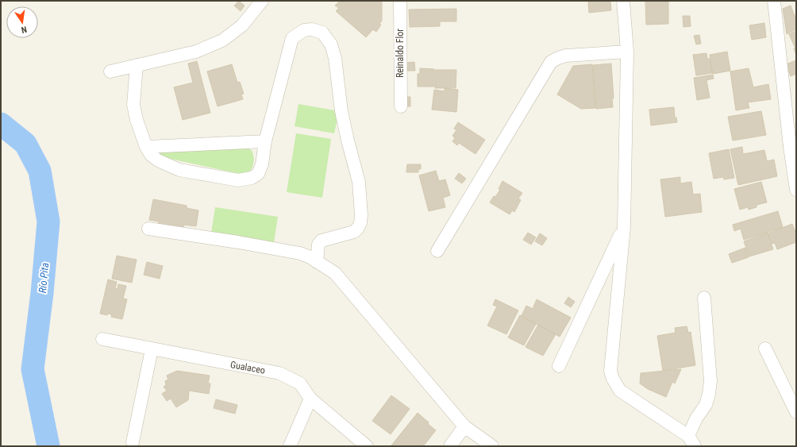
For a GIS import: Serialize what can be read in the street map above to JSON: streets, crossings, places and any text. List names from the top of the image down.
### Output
{
  "streets": {
    "street": ["Reinaldo Flor", "Gualaceo"]
  },
  "water": ["Río Pita"],
  "north": "bottom"
}
